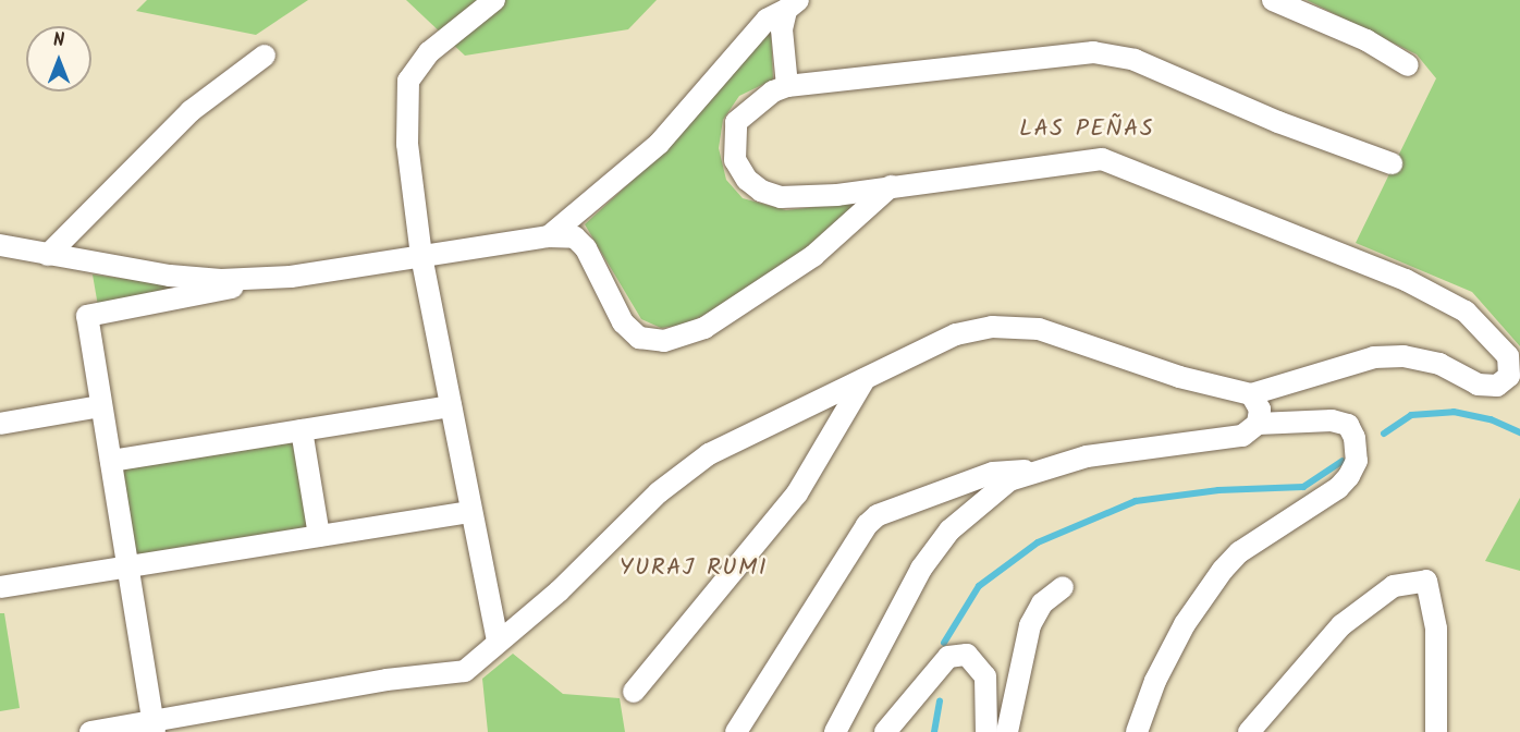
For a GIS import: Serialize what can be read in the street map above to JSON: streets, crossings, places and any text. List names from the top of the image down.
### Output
{
  "districts": ["LAS PEÑAS", "YURAJ RUMI"],
  "north": "top"
}
